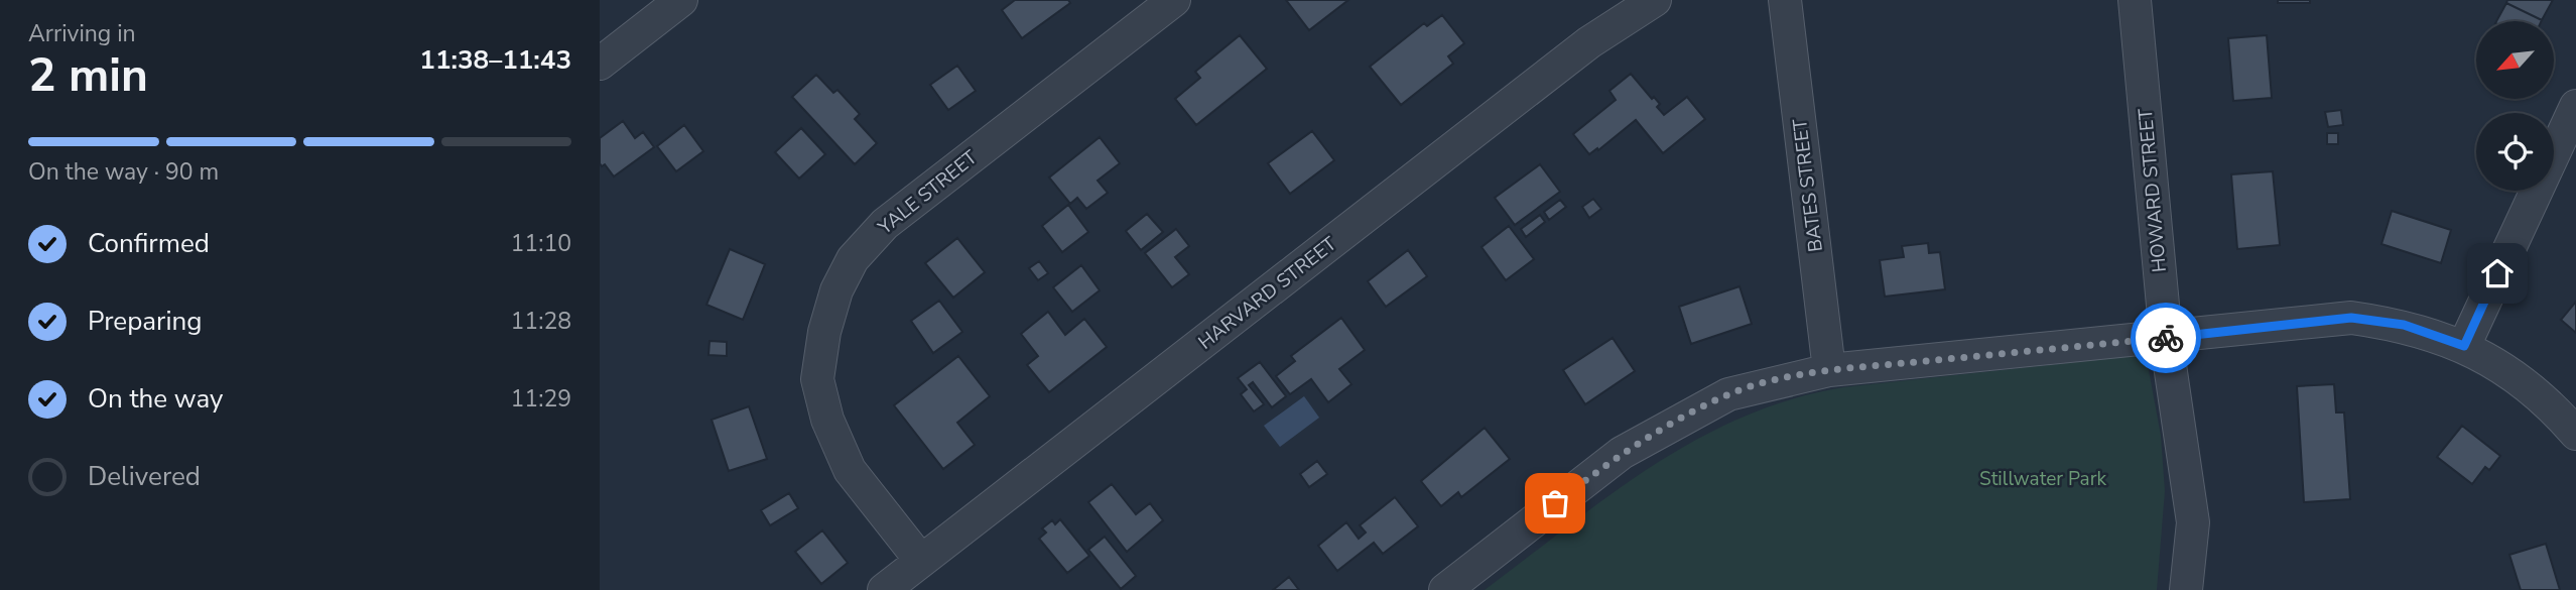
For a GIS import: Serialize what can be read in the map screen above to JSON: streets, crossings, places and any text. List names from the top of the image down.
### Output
{
  "streets": {
    "street": [
      "BATES STREET",
      "HOWARD STREET",
      "YALE STREET",
      "HARVARD STREET"
    ]
  },
  "crossings": [
    ["YALE STREET", "HARVARD STREET"]
  ],
  "parks": ["Stillwater Park"],
  "north": "bottom left",
  "page": {
    "heading": ["2 min", "Arriving in", "11:38–11:43"],
    "bar": "On the way · 90 m",
    "list": [
      ["Confirmed", "11:10"],
      ["Preparing", "11:28"],
      ["On the way", "11:29"],
      "Delivered"
    ]
  }
}
